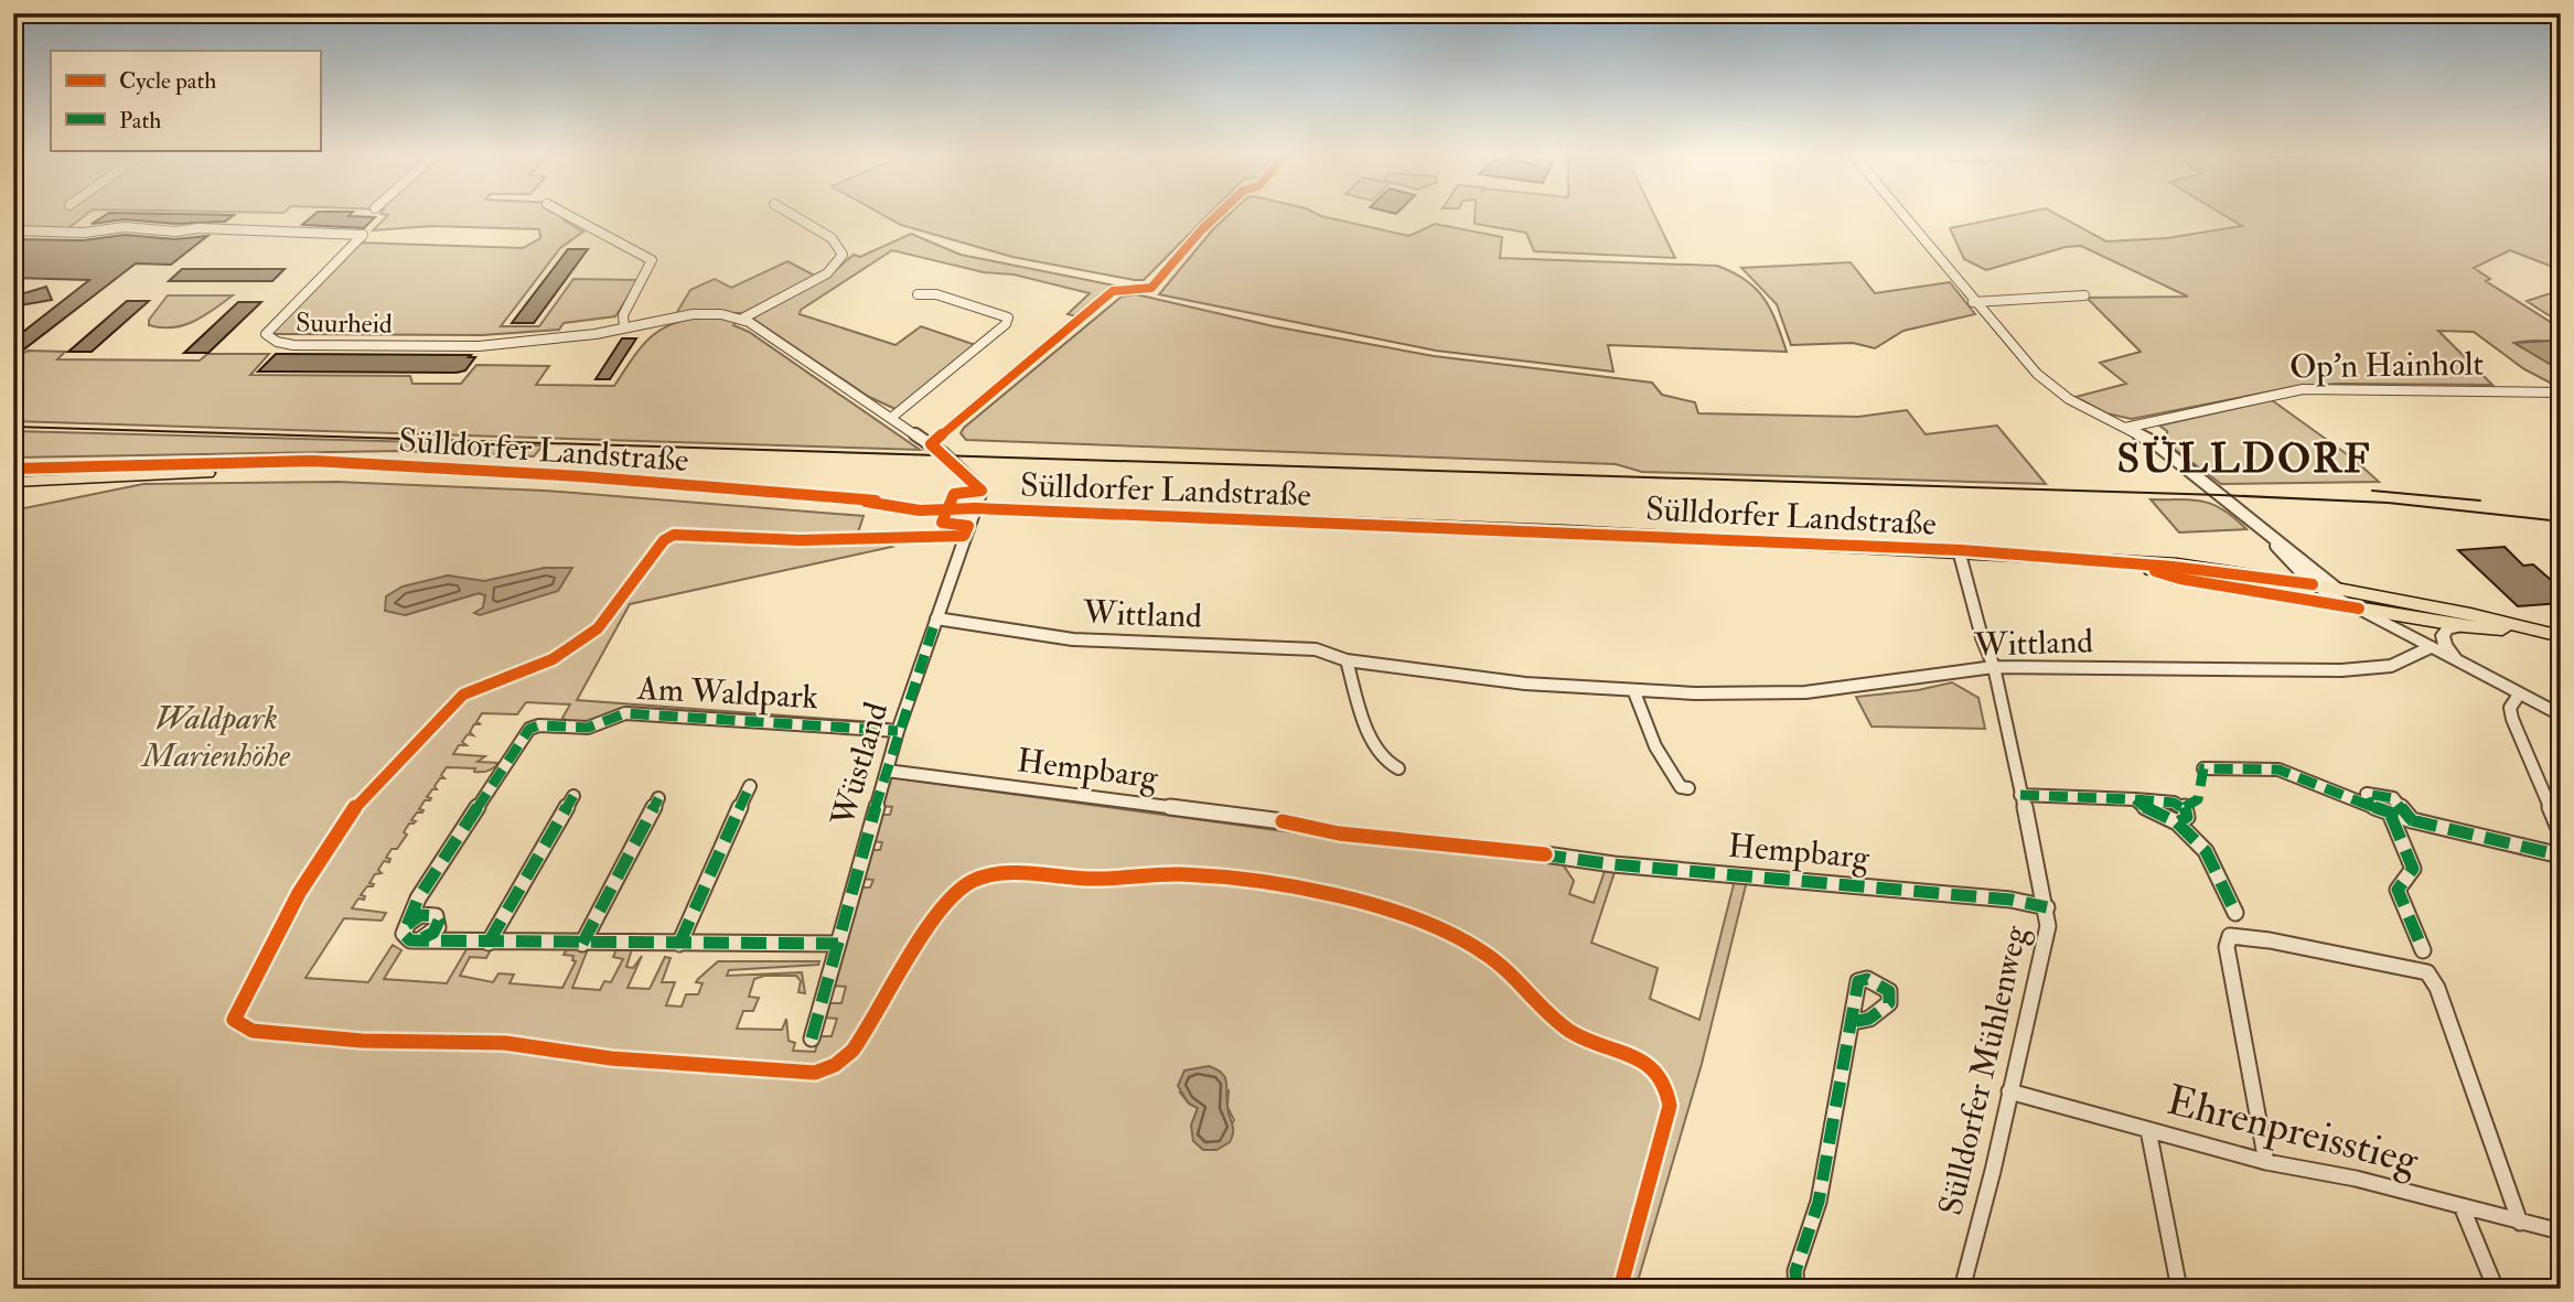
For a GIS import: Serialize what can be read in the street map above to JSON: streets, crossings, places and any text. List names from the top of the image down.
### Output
{
  "streets": {
    "main road": ["Sülldorfer Landstraße"],
    "street": [
      "Suurheid",
      "Op'n Hainholt",
      "Wittland",
      "Am Waldpark",
      "Wüstland",
      "Hempbarg",
      "Sülldorfer Mühlenweg",
      "Ehrenpreisstieg"
    ]
  },
  "crossings": [
    ["Sülldorfer Landstraße", "Wüstland"],
    ["Sülldorfer Landstraße", "Sülldorfer Mühlenweg"],
    ["Wittland", "Wüstland"],
    ["Wittland", "Sülldorfer Mühlenweg"],
    ["Am Waldpark", "Wüstland"],
    ["Wüstland", "Hempbarg"],
    ["Hempbarg", "Sülldorfer Mühlenweg"],
    ["Sülldorfer Mühlenweg", "Ehrenpreisstieg"]
  ],
  "districts": ["SÜLLDORF"],
  "parks": ["Waldpark Marienhöhe"],
  "legend": ["Cycle path", "Path"]
}
